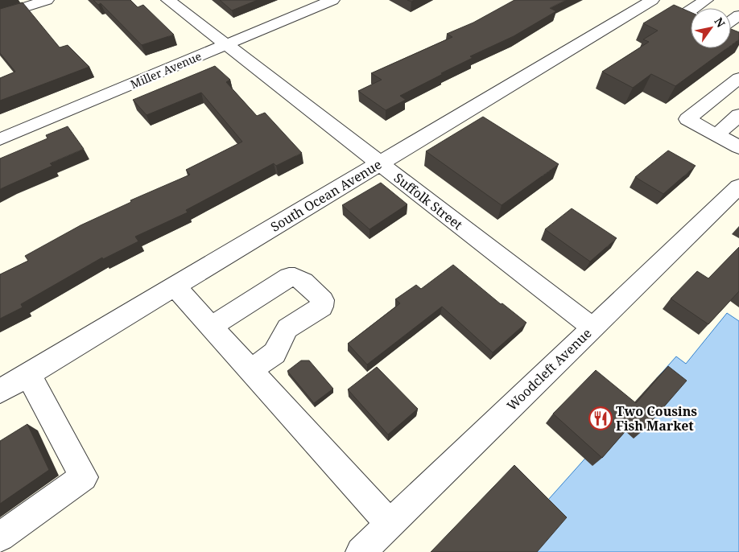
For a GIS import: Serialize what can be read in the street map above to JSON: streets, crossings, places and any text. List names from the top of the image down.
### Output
{
  "streets": {
    "street": [
      "Miller Avenue",
      "South Ocean Avenue",
      "Suffolk Street",
      "Woodcleft Avenue"
    ]
  },
  "crossings": [
    ["Miller Avenue", "Suffolk Street"],
    ["South Ocean Avenue", "Suffolk Street"],
    ["Suffolk Street", "Woodcleft Avenue"]
  ],
  "places": {
    "restaurant": ["Two Cousins Fish Market"]
  },
  "north": "top right"
}
